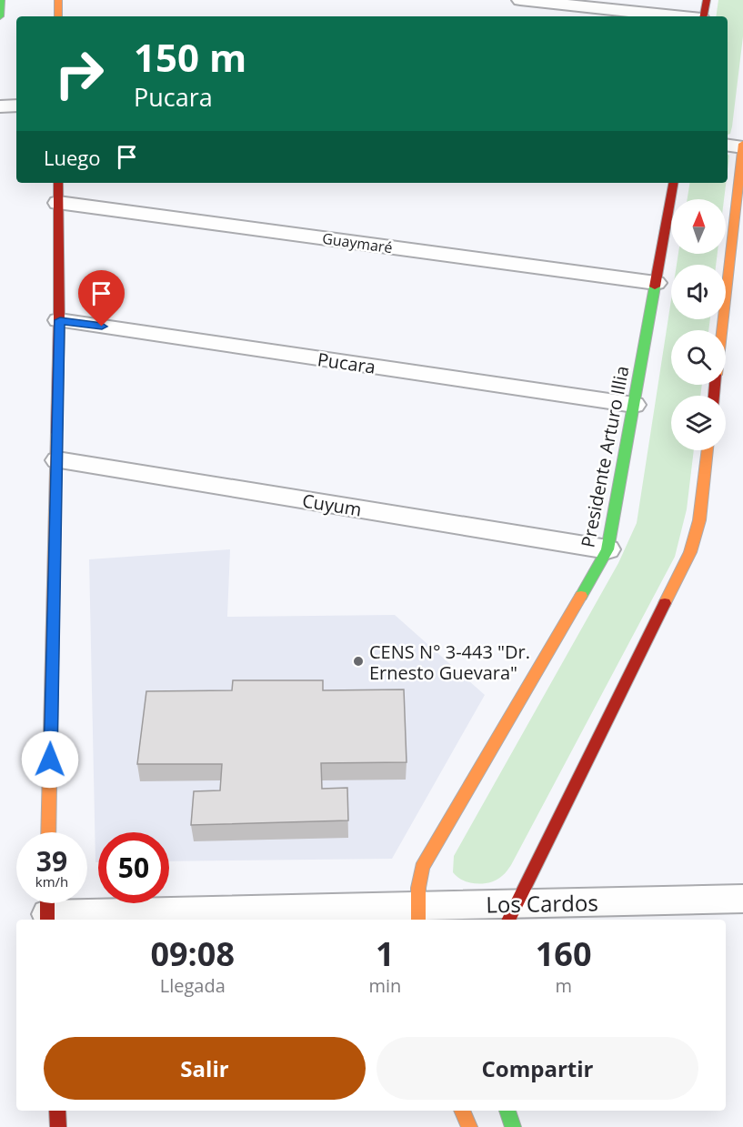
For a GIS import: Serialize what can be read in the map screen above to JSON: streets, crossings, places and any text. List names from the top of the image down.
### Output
{
  "streets": {
    "street": [
      "Guaymaré",
      "Pucara",
      "Presidente Arturo Illia",
      "Cuyum",
      "Los Cardos"
    ]
  },
  "crossings": [
    ["Guaymaré", "Presidente Arturo Illia"],
    ["Pucara", "Presidente Arturo Illia"],
    ["Presidente Arturo Illia", "Cuyum"],
    ["Presidente Arturo Illia", "Los Cardos"]
  ],
  "places": ["CENS N° 3-443 \"Dr. Ernesto Guevara\""],
  "north": "top",
  "page": {
    "turn": ["150 m", "Pucara"],
    "then": "Luego",
    "speed": "39 km/h",
    "limit": "50",
    "eta": [
      "09:08",
      "Llegada",
      "1",
      "min",
      "160",
      "m"
    ],
    "buttons": ["Salir", "Compartir"]
  }
}
